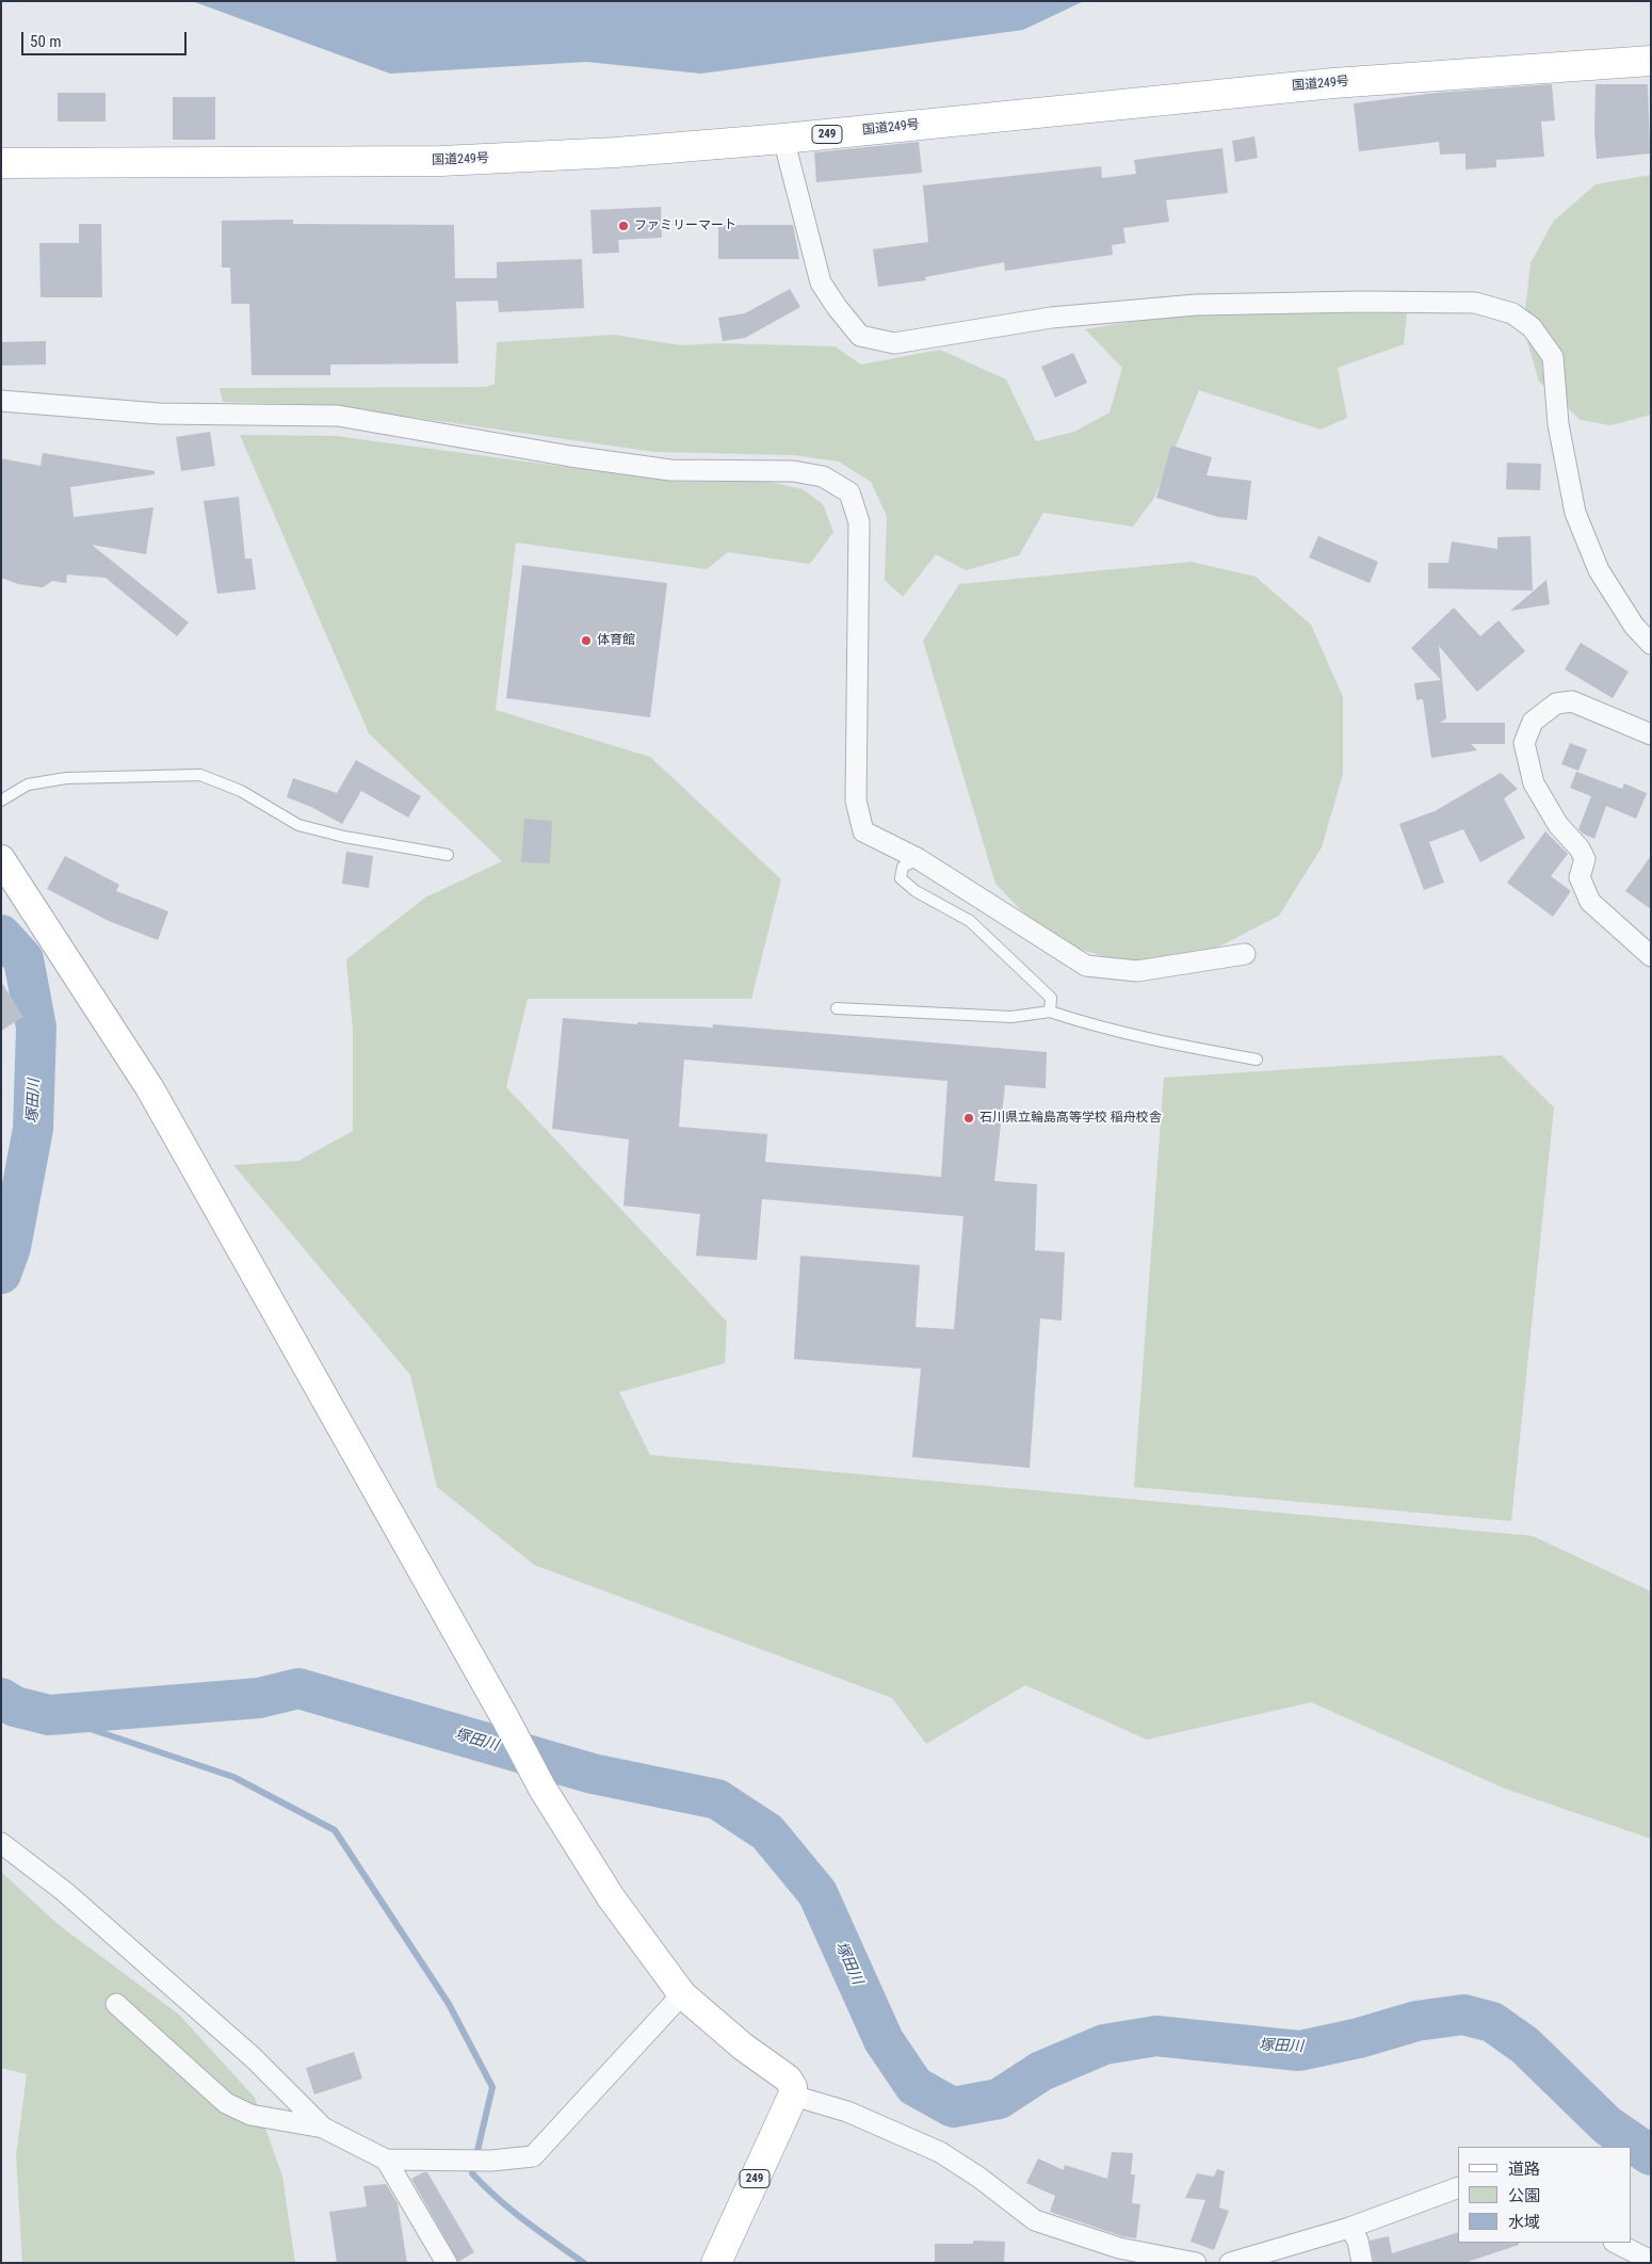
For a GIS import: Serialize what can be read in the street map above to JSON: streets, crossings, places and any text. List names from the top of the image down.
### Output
{
  "streets": {
    "highway": ["国道249号", "249"]
  },
  "water": ["塚田川"],
  "places": ["ファミリーマート", "体育館", "石川県立輪島高等学校 稲舟校舎"],
  "legend": ["道路", "公園", "水域"],
  "scale_bar": "50 m"
}
